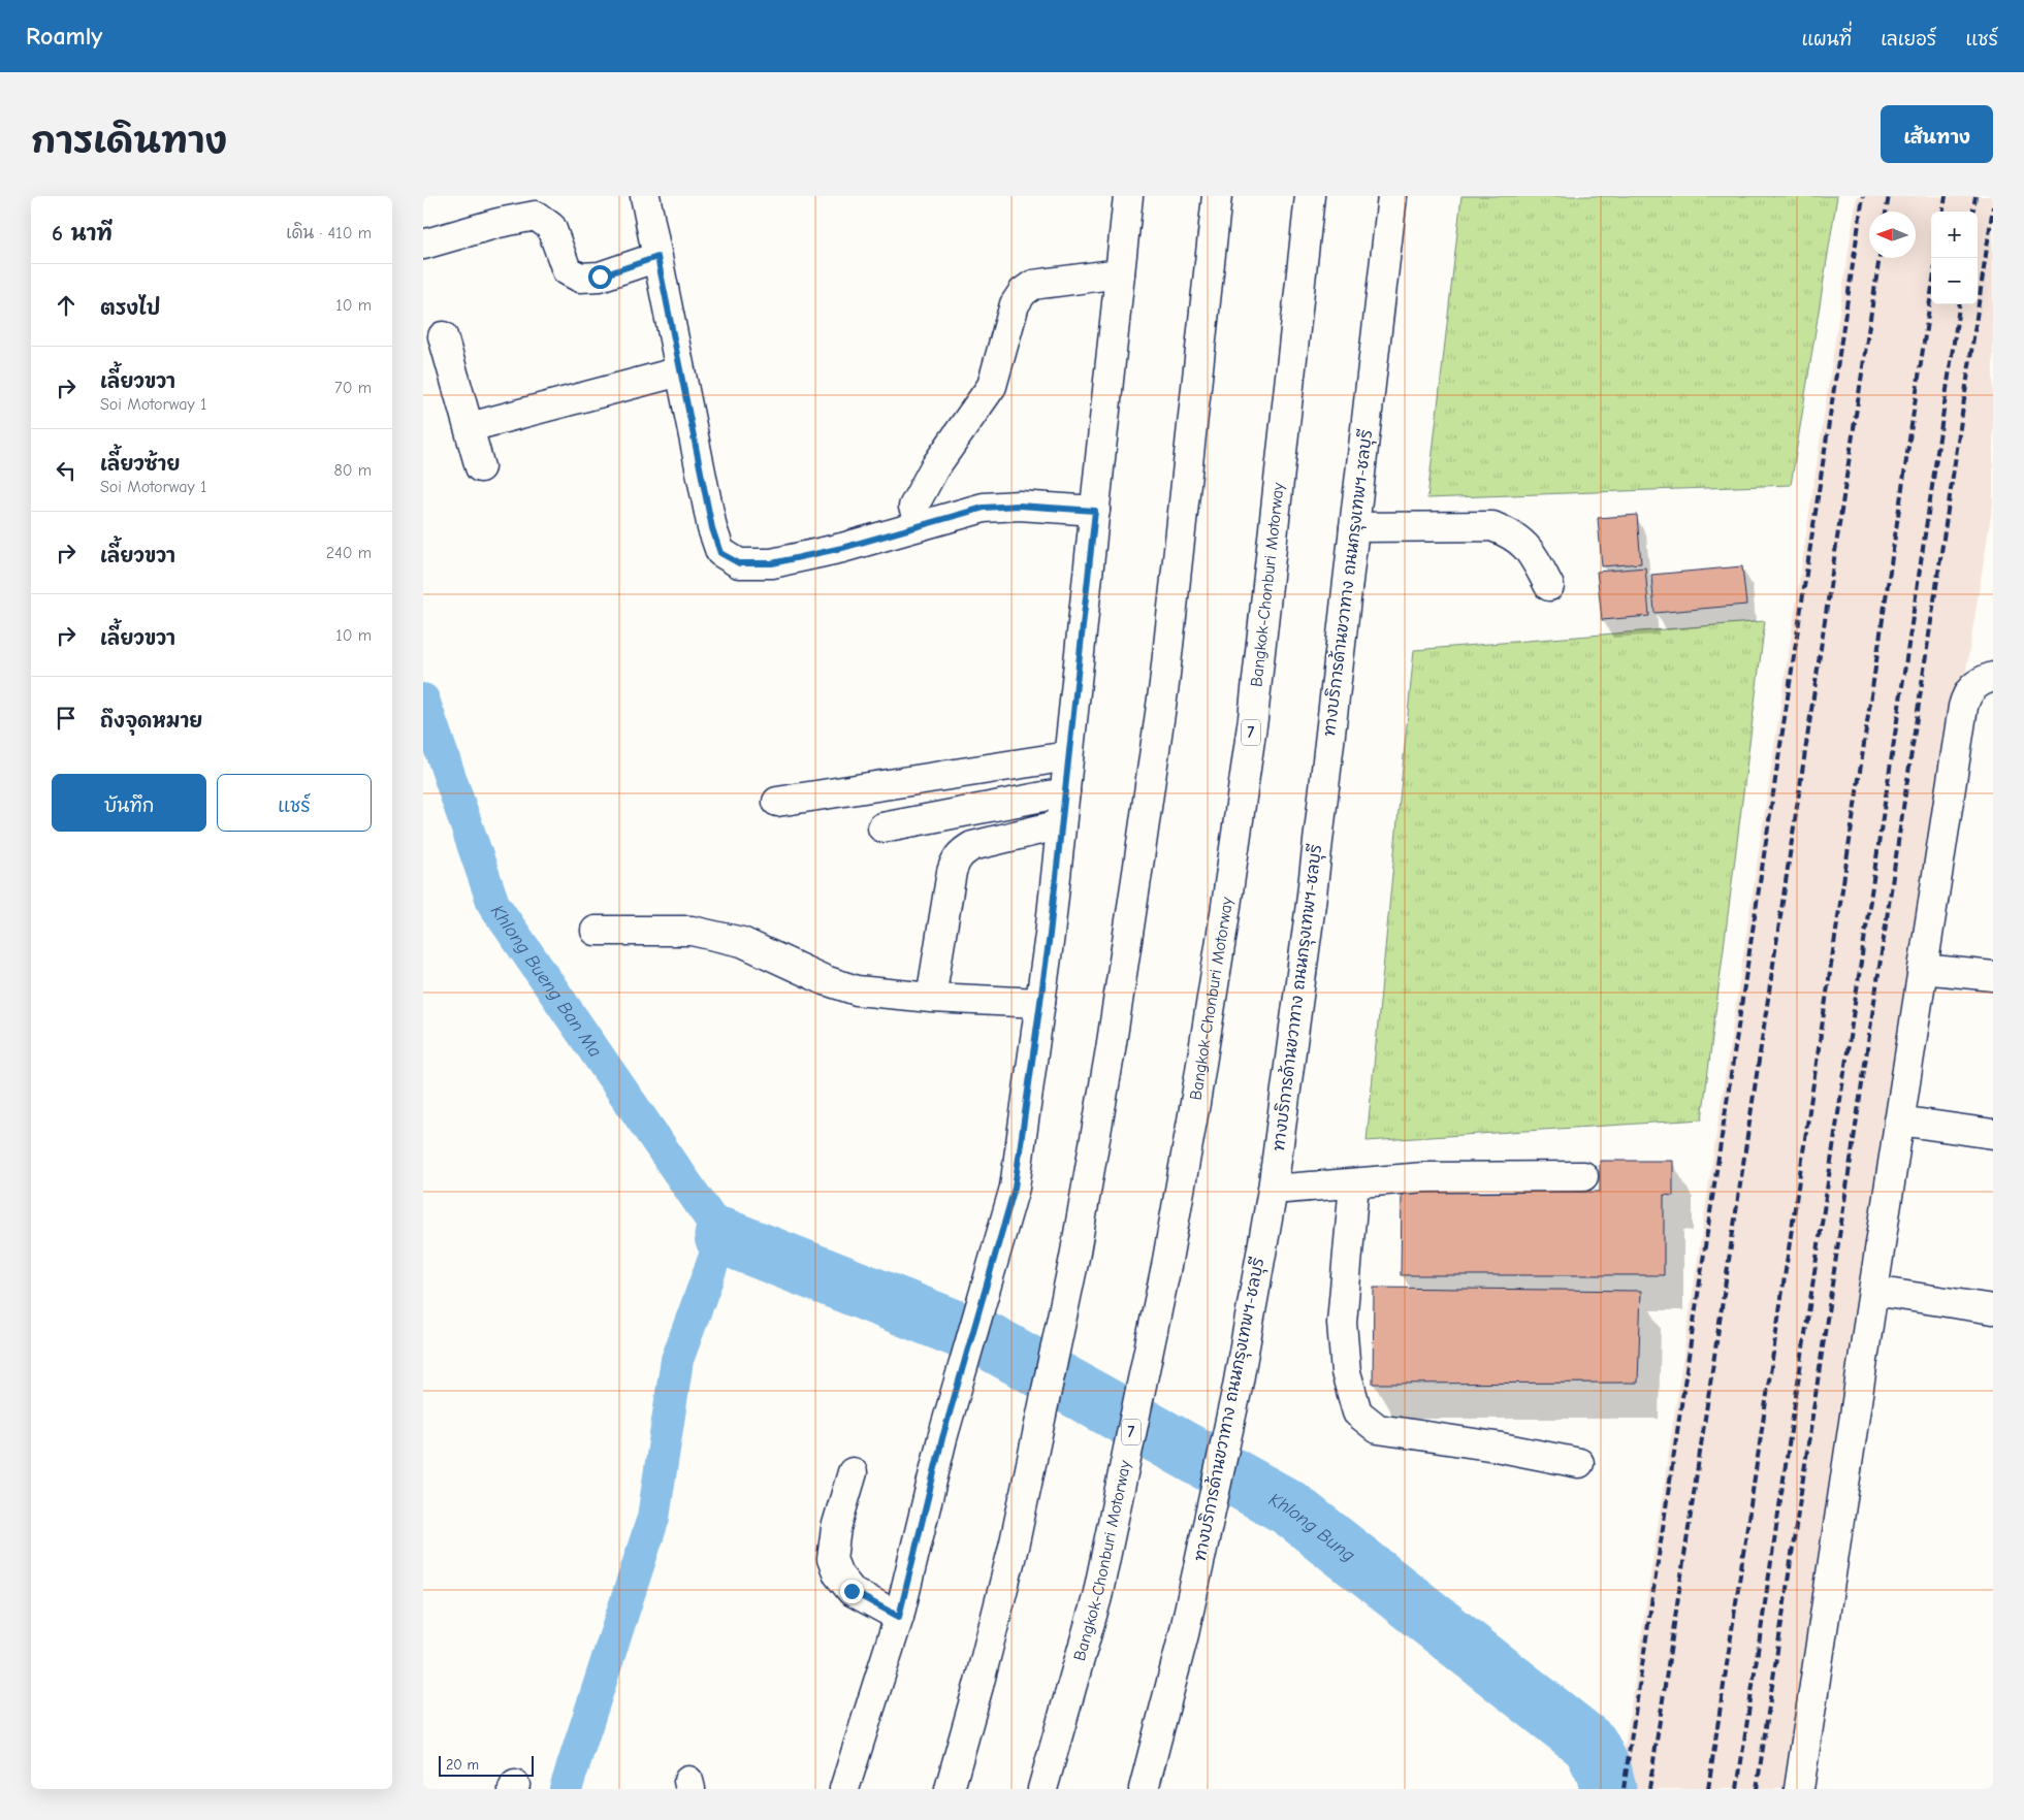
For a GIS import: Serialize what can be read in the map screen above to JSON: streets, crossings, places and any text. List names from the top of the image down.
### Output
{
  "streets": {
    "main road": ["ทางบริการด้านขวาทาง ถนนกรุงเทพฯ-ชลบุรี", "Bangkok-Chonburi Motorway", "7"]
  },
  "water": ["Khlong Bueng Ban Ma", "Khlong Bung"],
  "scale_bar": "20 m",
  "north": "left",
  "page": {
    "header": "Roamly",
    "nav": ["แผนที่", "เลเยอร์", "แชร์"],
    "title": "การเดินทาง",
    "buttons": [
      "เส้นทาง",
      ["บันทึก", "แชร์"]
    ],
    "heading": ["6 นาที", "เดิน · 410 m"],
    "map_buttons": ["+", "−"],
    "list": [
      ["ตรงไป", "10 m"],
      ["เลี้ยวขวา", "Soi Motorway 1", "70 m"],
      ["เลี้ยวซ้าย", "Soi Motorway 1", "80 m"],
      ["เลี้ยวขวา", "240 m"],
      ["เลี้ยวขวา", "10 m"],
      "ถึงจุดหมาย"
    ],
    "scale": "20 m"
  }
}
